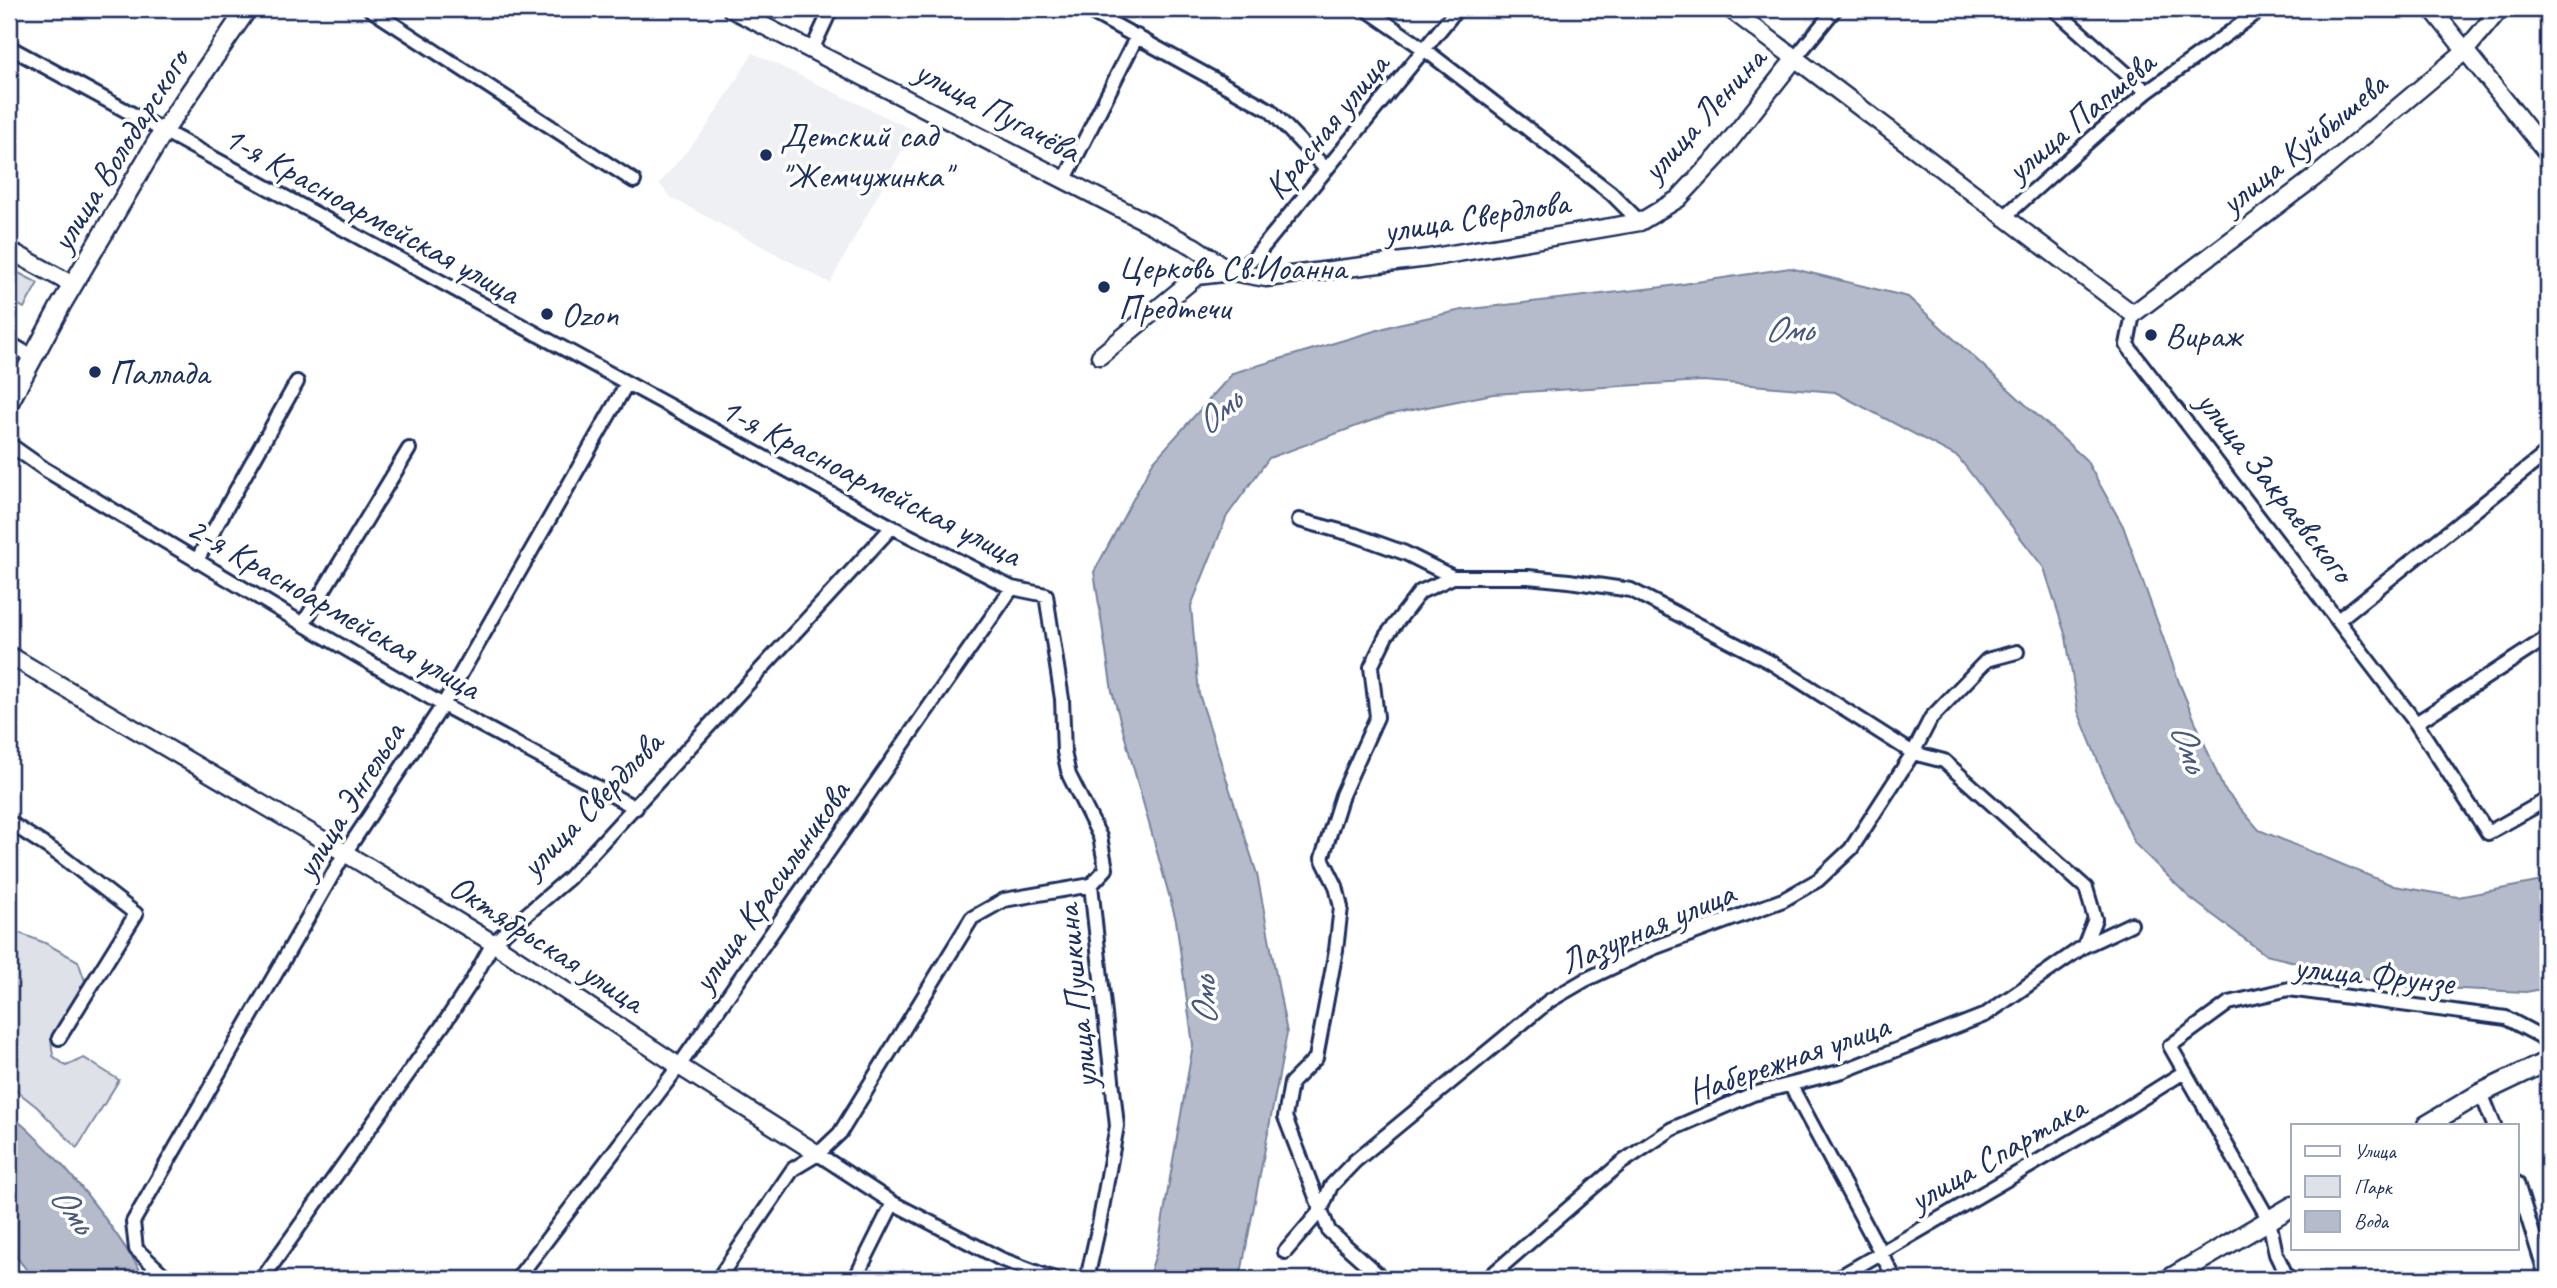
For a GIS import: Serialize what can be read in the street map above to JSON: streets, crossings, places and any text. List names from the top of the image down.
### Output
{
  "streets": {
    "main road": ["улица Володарского"],
    "street": [
      "улица Пугачёва",
      "улица Ленина",
      "улица Папшева",
      "Красная улица",
      "улица Куйбышева",
      "1-я Красноармейская улица",
      "улица Свердлова",
      "улица Закраевского",
      "2-я Красноармейская улица",
      "улица Энгельса",
      "улица Красильникова",
      "Лазурная улица",
      "Октябрьская улица",
      "улица Фрунзе",
      "улица Пушкина",
      "Набережная улица",
      "улица Спартака"
    ]
  },
  "crossings": [
    ["улица Пугачёва", "Красная улица"],
    ["улица Пугачёва", "улица Свердлова"],
    ["улица Ленина", "улица Свердлова"],
    ["Красная улица", "улица Свердлова"],
    ["улица Куйбышева", "улица Закраевского"],
    ["улица Володарского", "1-я Красноармейская улица"],
    ["1-я Красноармейская улица", "улица Свердлова"],
    ["1-я Красноармейская улица", "улица Энгельса"],
    ["1-я Красноармейская улица", "улица Красильникова"],
    ["1-я Красноармейская улица", "улица Пушкина"],
    ["улица Свердлова", "2-я Красноармейская улица"],
    ["улица Свердлова", "Октябрьская улица"],
    ["2-я Красноармейская улица", "улица Энгельса"],
    ["улица Энгельса", "Октябрьская улица"],
    ["улица Красильникова", "Октябрьская улица"],
    ["улица Фрунзе", "улица Спартака"]
  ],
  "water": ["Омь"],
  "places": [
    "Детский сад \"Жемчужинка\"",
    "Церковь Св.Иоанна Предтечи",
    "Ozon",
    "Вираж",
    "Паллада"
  ],
  "legend": ["Улица", "Парк", "Вода"]
}
